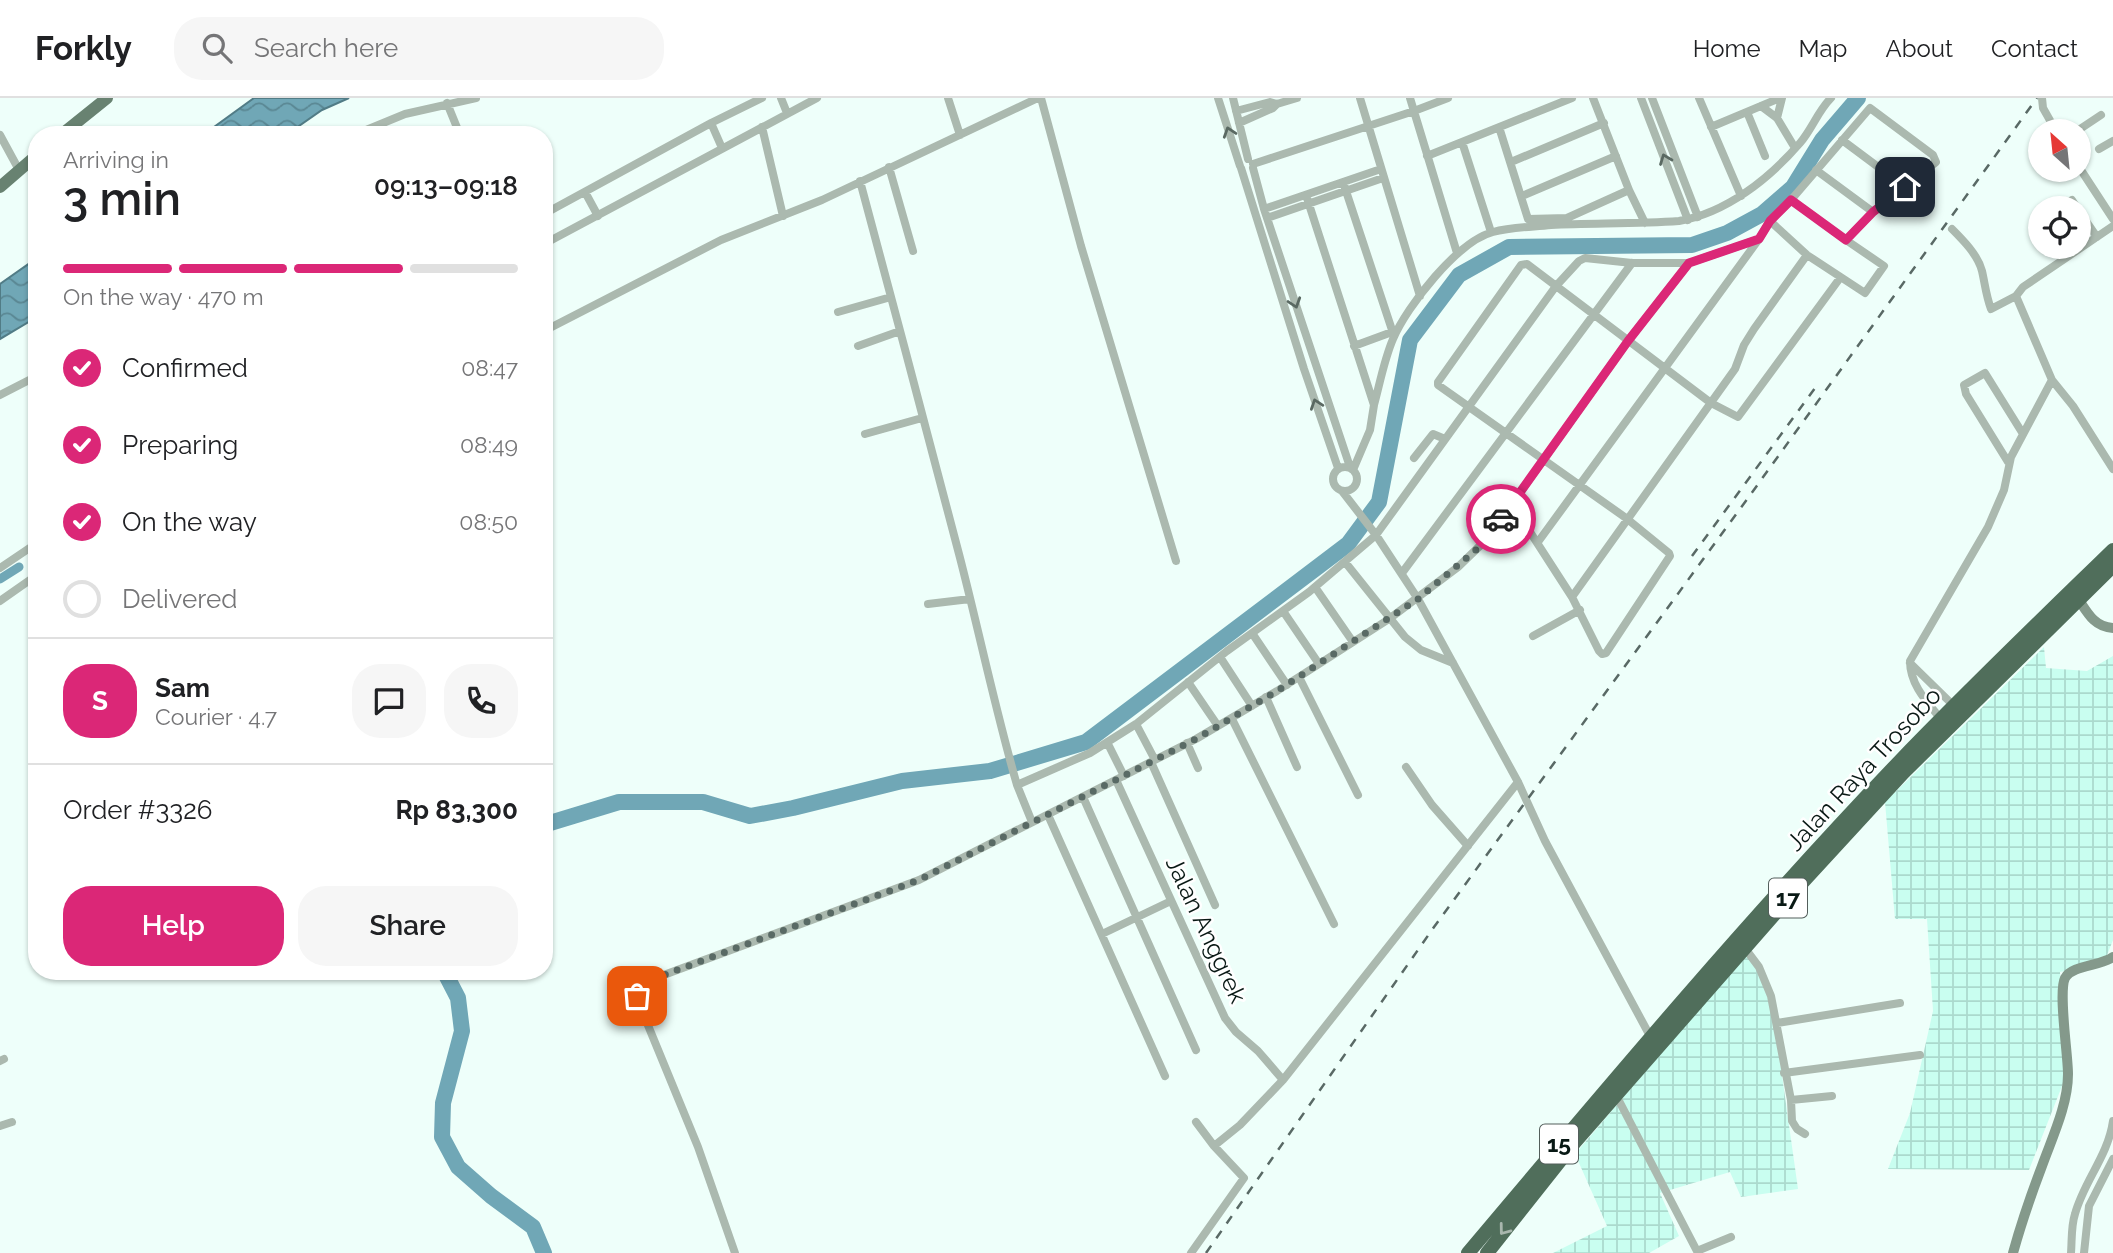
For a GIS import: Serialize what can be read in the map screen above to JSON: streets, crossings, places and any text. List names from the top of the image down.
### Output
{
  "streets": {
    "highway": ["Jalan Raya Trosobo", "17", "15"],
    "street": ["Jalan Anggrek"]
  },
  "north": "top left",
  "page": {
    "header": "Forkly",
    "search": "Search here",
    "nav": [
      "Home",
      "Map",
      "About",
      "Contact"
    ],
    "heading": ["3 min", "Arriving in", "09:13–09:18"],
    "panel": [
      "Sam",
      "Courier · 4.7",
      "Order #3326",
      "Rp 83,300"
    ],
    "bar": "On the way · 470 m",
    "list": [
      ["Confirmed", "08:47"],
      ["Preparing", "08:49"],
      ["On the way", "08:50"],
      "Delivered"
    ],
    "round": "S",
    "buttons": ["Help", "Share"]
  }
}
